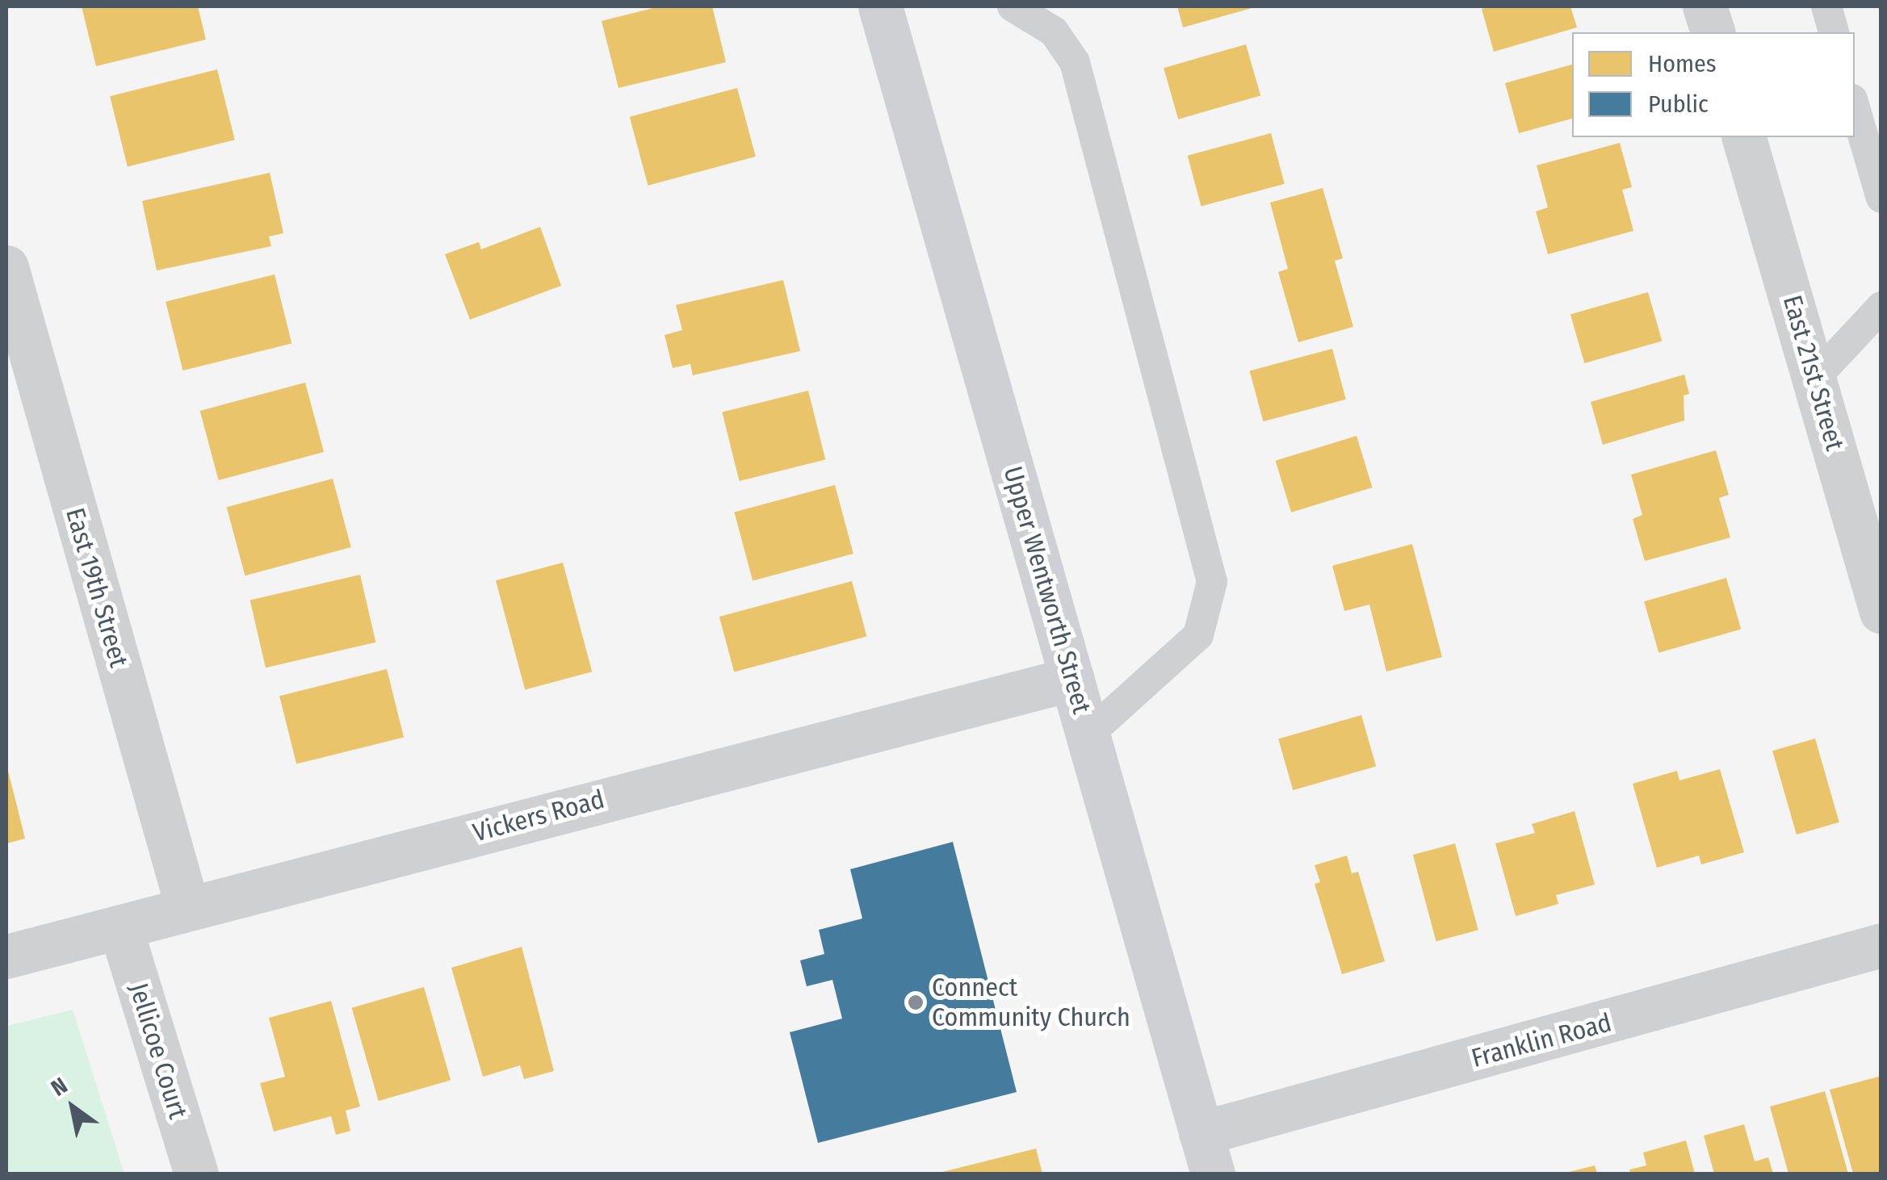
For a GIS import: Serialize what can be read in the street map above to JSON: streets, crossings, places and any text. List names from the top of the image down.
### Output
{
  "streets": {
    "main road": ["Upper Wentworth Street"],
    "street": [
      "East 21st Street",
      "East 19th Street",
      "Vickers Road",
      "Franklin Road",
      "Jellicoe Court"
    ]
  },
  "crossings": [
    ["East 19th Street", "Vickers Road"],
    ["Upper Wentworth Street", "Vickers Road"],
    ["Upper Wentworth Street", "Franklin Road"],
    ["Vickers Road", "Jellicoe Court"]
  ],
  "places": ["Connect Community Church"],
  "legend": ["Homes", "Public"],
  "north": "top left"
}
